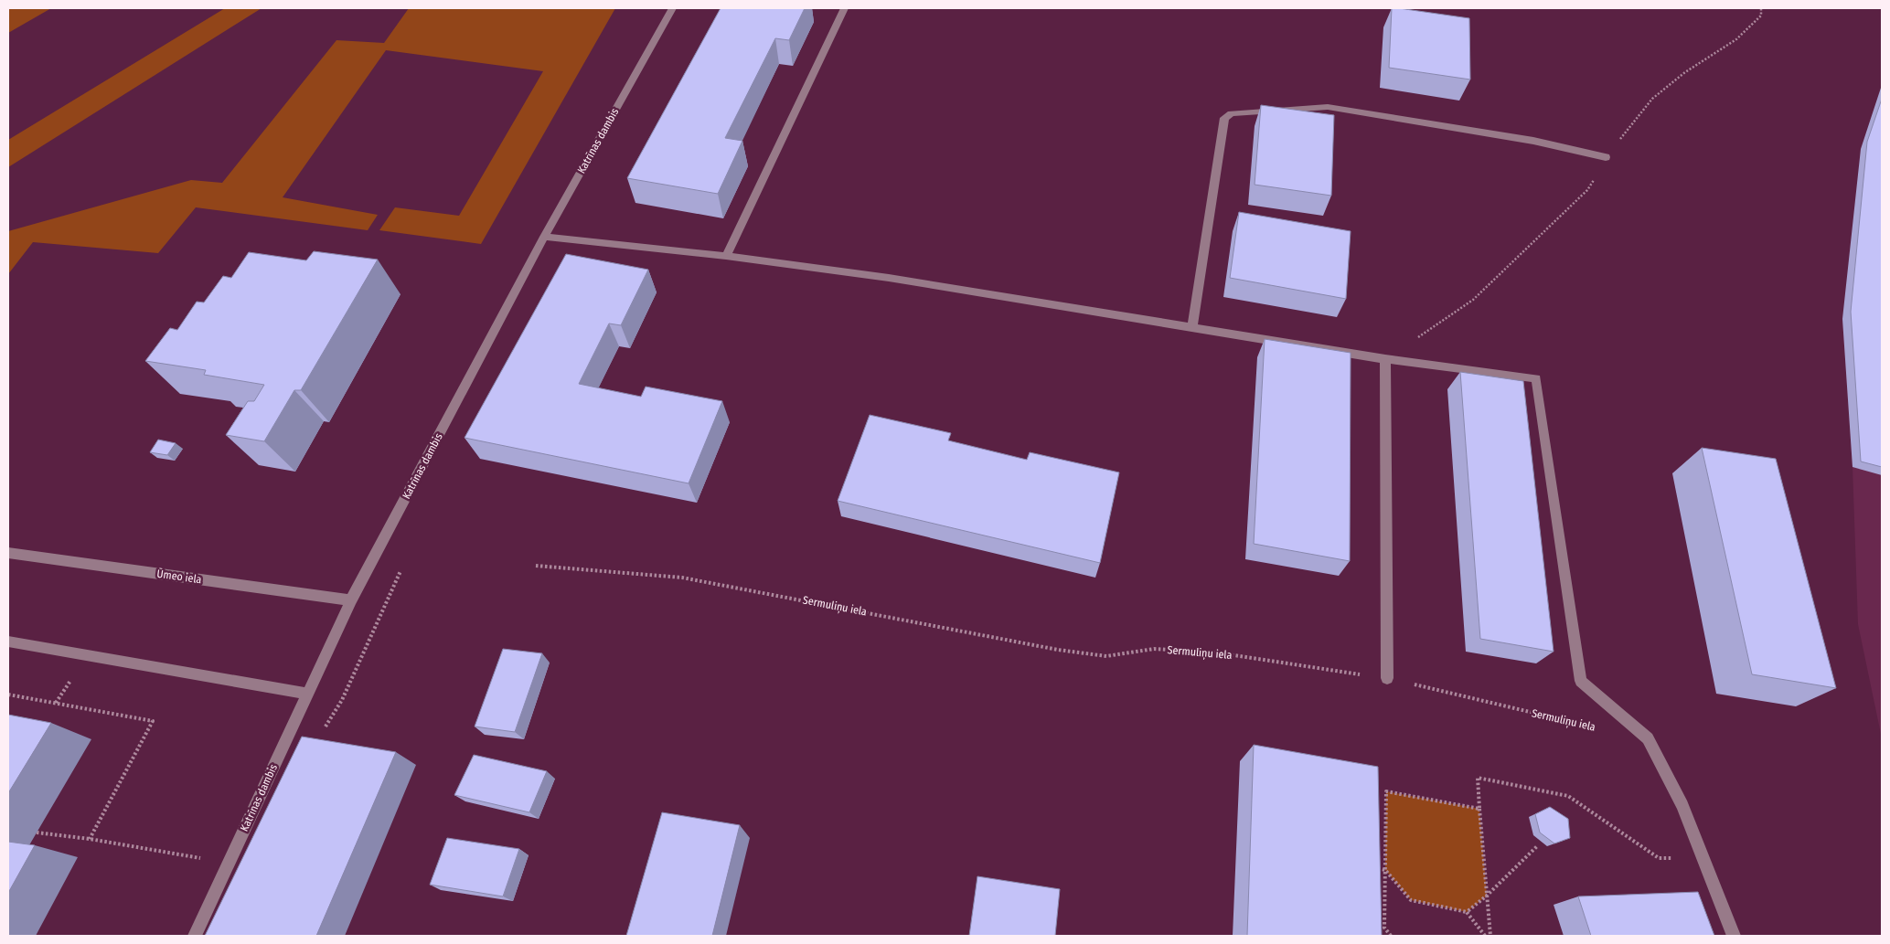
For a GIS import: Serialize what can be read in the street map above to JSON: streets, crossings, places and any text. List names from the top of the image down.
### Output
{
  "streets": {
    "street": ["Katrīnas dambis", "Ūmeo iela"],
    "path": ["Sermuliņu iela"]
  },
  "crossings": [
    ["Katrīnas dambis", "Ūmeo iela"]
  ]
}
